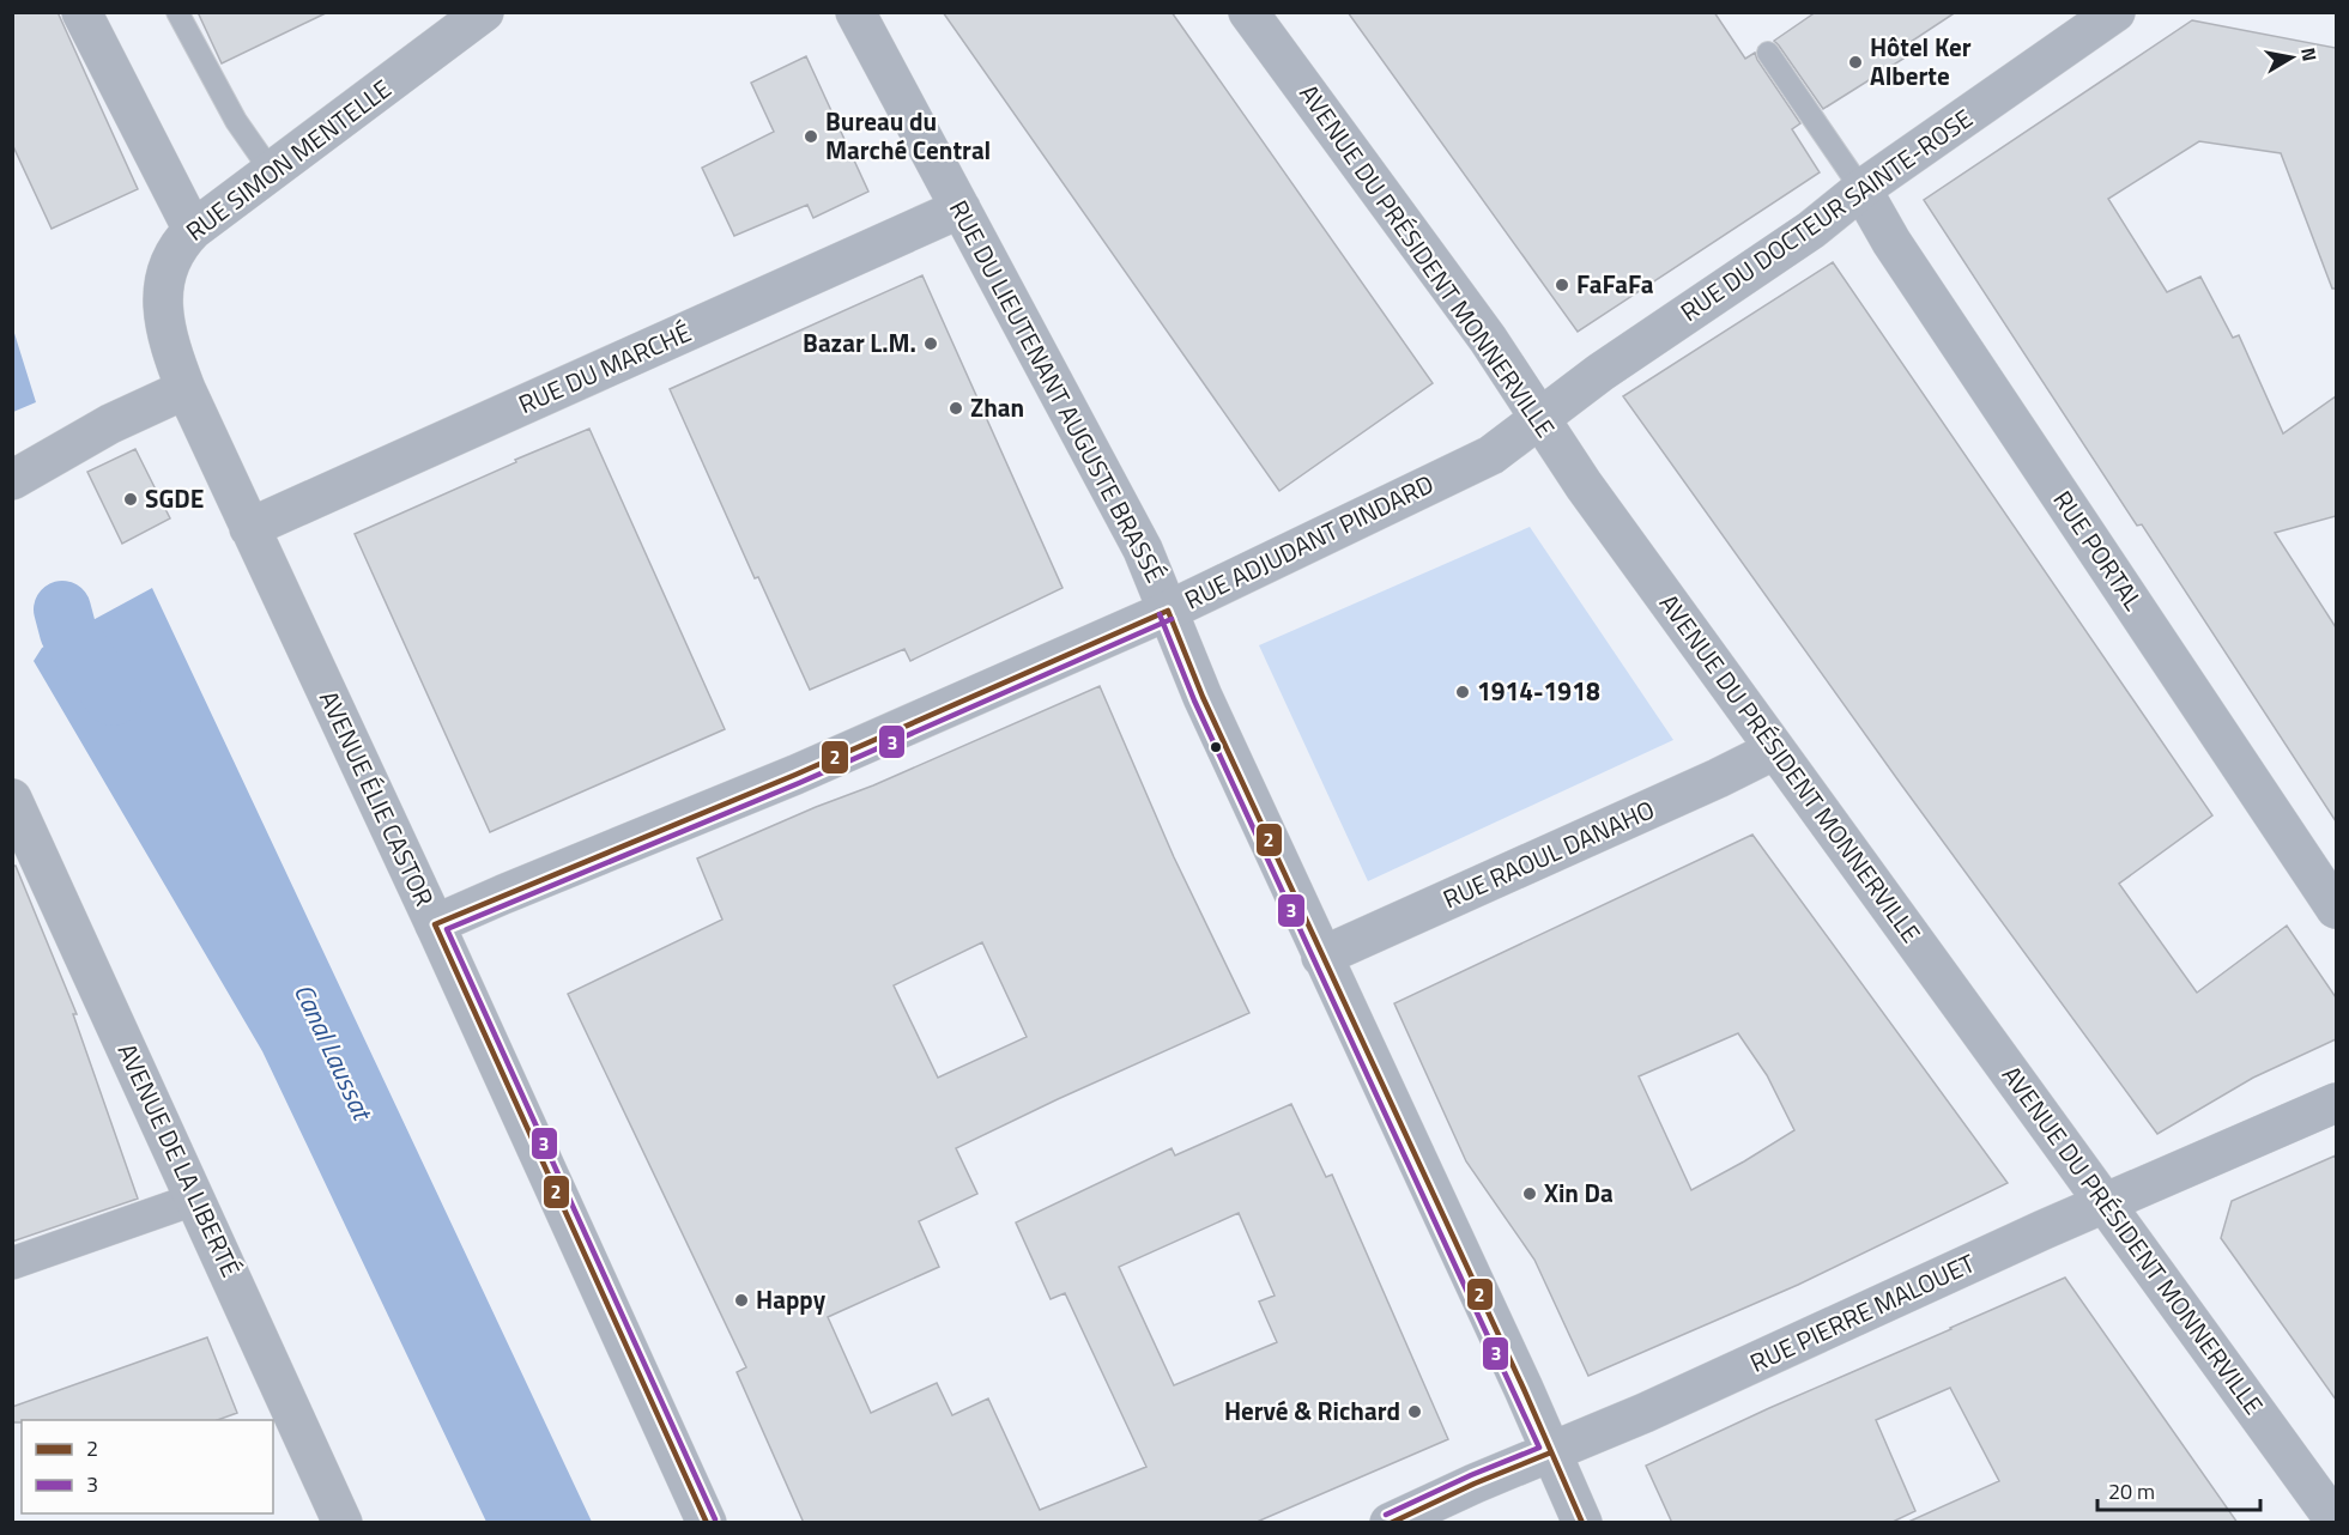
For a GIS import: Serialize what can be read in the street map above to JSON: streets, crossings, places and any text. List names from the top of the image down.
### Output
{
  "streets": {
    "street": [
      "RUE SIMON MENTELLE",
      "RUE DU DOCTEUR SAINTE-ROSE",
      "AVENUE DU PRÉSIDENT MONNERVILLE",
      "RUE DU MARCHÉ",
      "RUE DU LIEUTENANT AUGUSTE BRASSÉ",
      "RUE ADJUDANT PINDARD",
      "RUE PORTAL",
      "AVENUE ÉLIE CASTOR",
      "RUE RAOUL DANAHO",
      "AVENUE DE LA LIBERTÉ",
      "RUE PIERRE MALOUET"
    ]
  },
  "crossings": [
    ["RUE SIMON MENTELLE", "AVENUE ÉLIE CASTOR"],
    ["RUE DU DOCTEUR SAINTE-ROSE", "AVENUE DU PRÉSIDENT MONNERVILLE"],
    ["RUE DU DOCTEUR SAINTE-ROSE", "RUE ADJUDANT PINDARD"],
    ["RUE DU DOCTEUR SAINTE-ROSE", "RUE PORTAL"],
    ["AVENUE DU PRÉSIDENT MONNERVILLE", "RUE ADJUDANT PINDARD"],
    ["AVENUE DU PRÉSIDENT MONNERVILLE", "RUE RAOUL DANAHO"],
    ["AVENUE DU PRÉSIDENT MONNERVILLE", "RUE PIERRE MALOUET"],
    ["RUE DU MARCHÉ", "RUE DU LIEUTENANT AUGUSTE BRASSÉ"],
    ["RUE DU MARCHÉ", "AVENUE ÉLIE CASTOR"],
    ["RUE DU LIEUTENANT AUGUSTE BRASSÉ", "RUE ADJUDANT PINDARD"],
    ["RUE DU LIEUTENANT AUGUSTE BRASSÉ", "RUE RAOUL DANAHO"],
    ["RUE DU LIEUTENANT AUGUSTE BRASSÉ", "RUE PIERRE MALOUET"],
    ["RUE ADJUDANT PINDARD", "AVENUE ÉLIE CASTOR"]
  ],
  "water": ["Canal Laussat"],
  "places": [
    "Hôtel Ker Alberte",
    "Bureau du Marché Central",
    "FaFaFa",
    "Bazar L.M.",
    "Zhan",
    "SGDE",
    "1914-1918",
    "Xin Da",
    "Happy",
    "Hervé & Richard"
  ],
  "lines": ["transit line 2", "transit line 3"],
  "legend": ["2", "3"],
  "scale_bar": "20 m",
  "north": "right"
}
